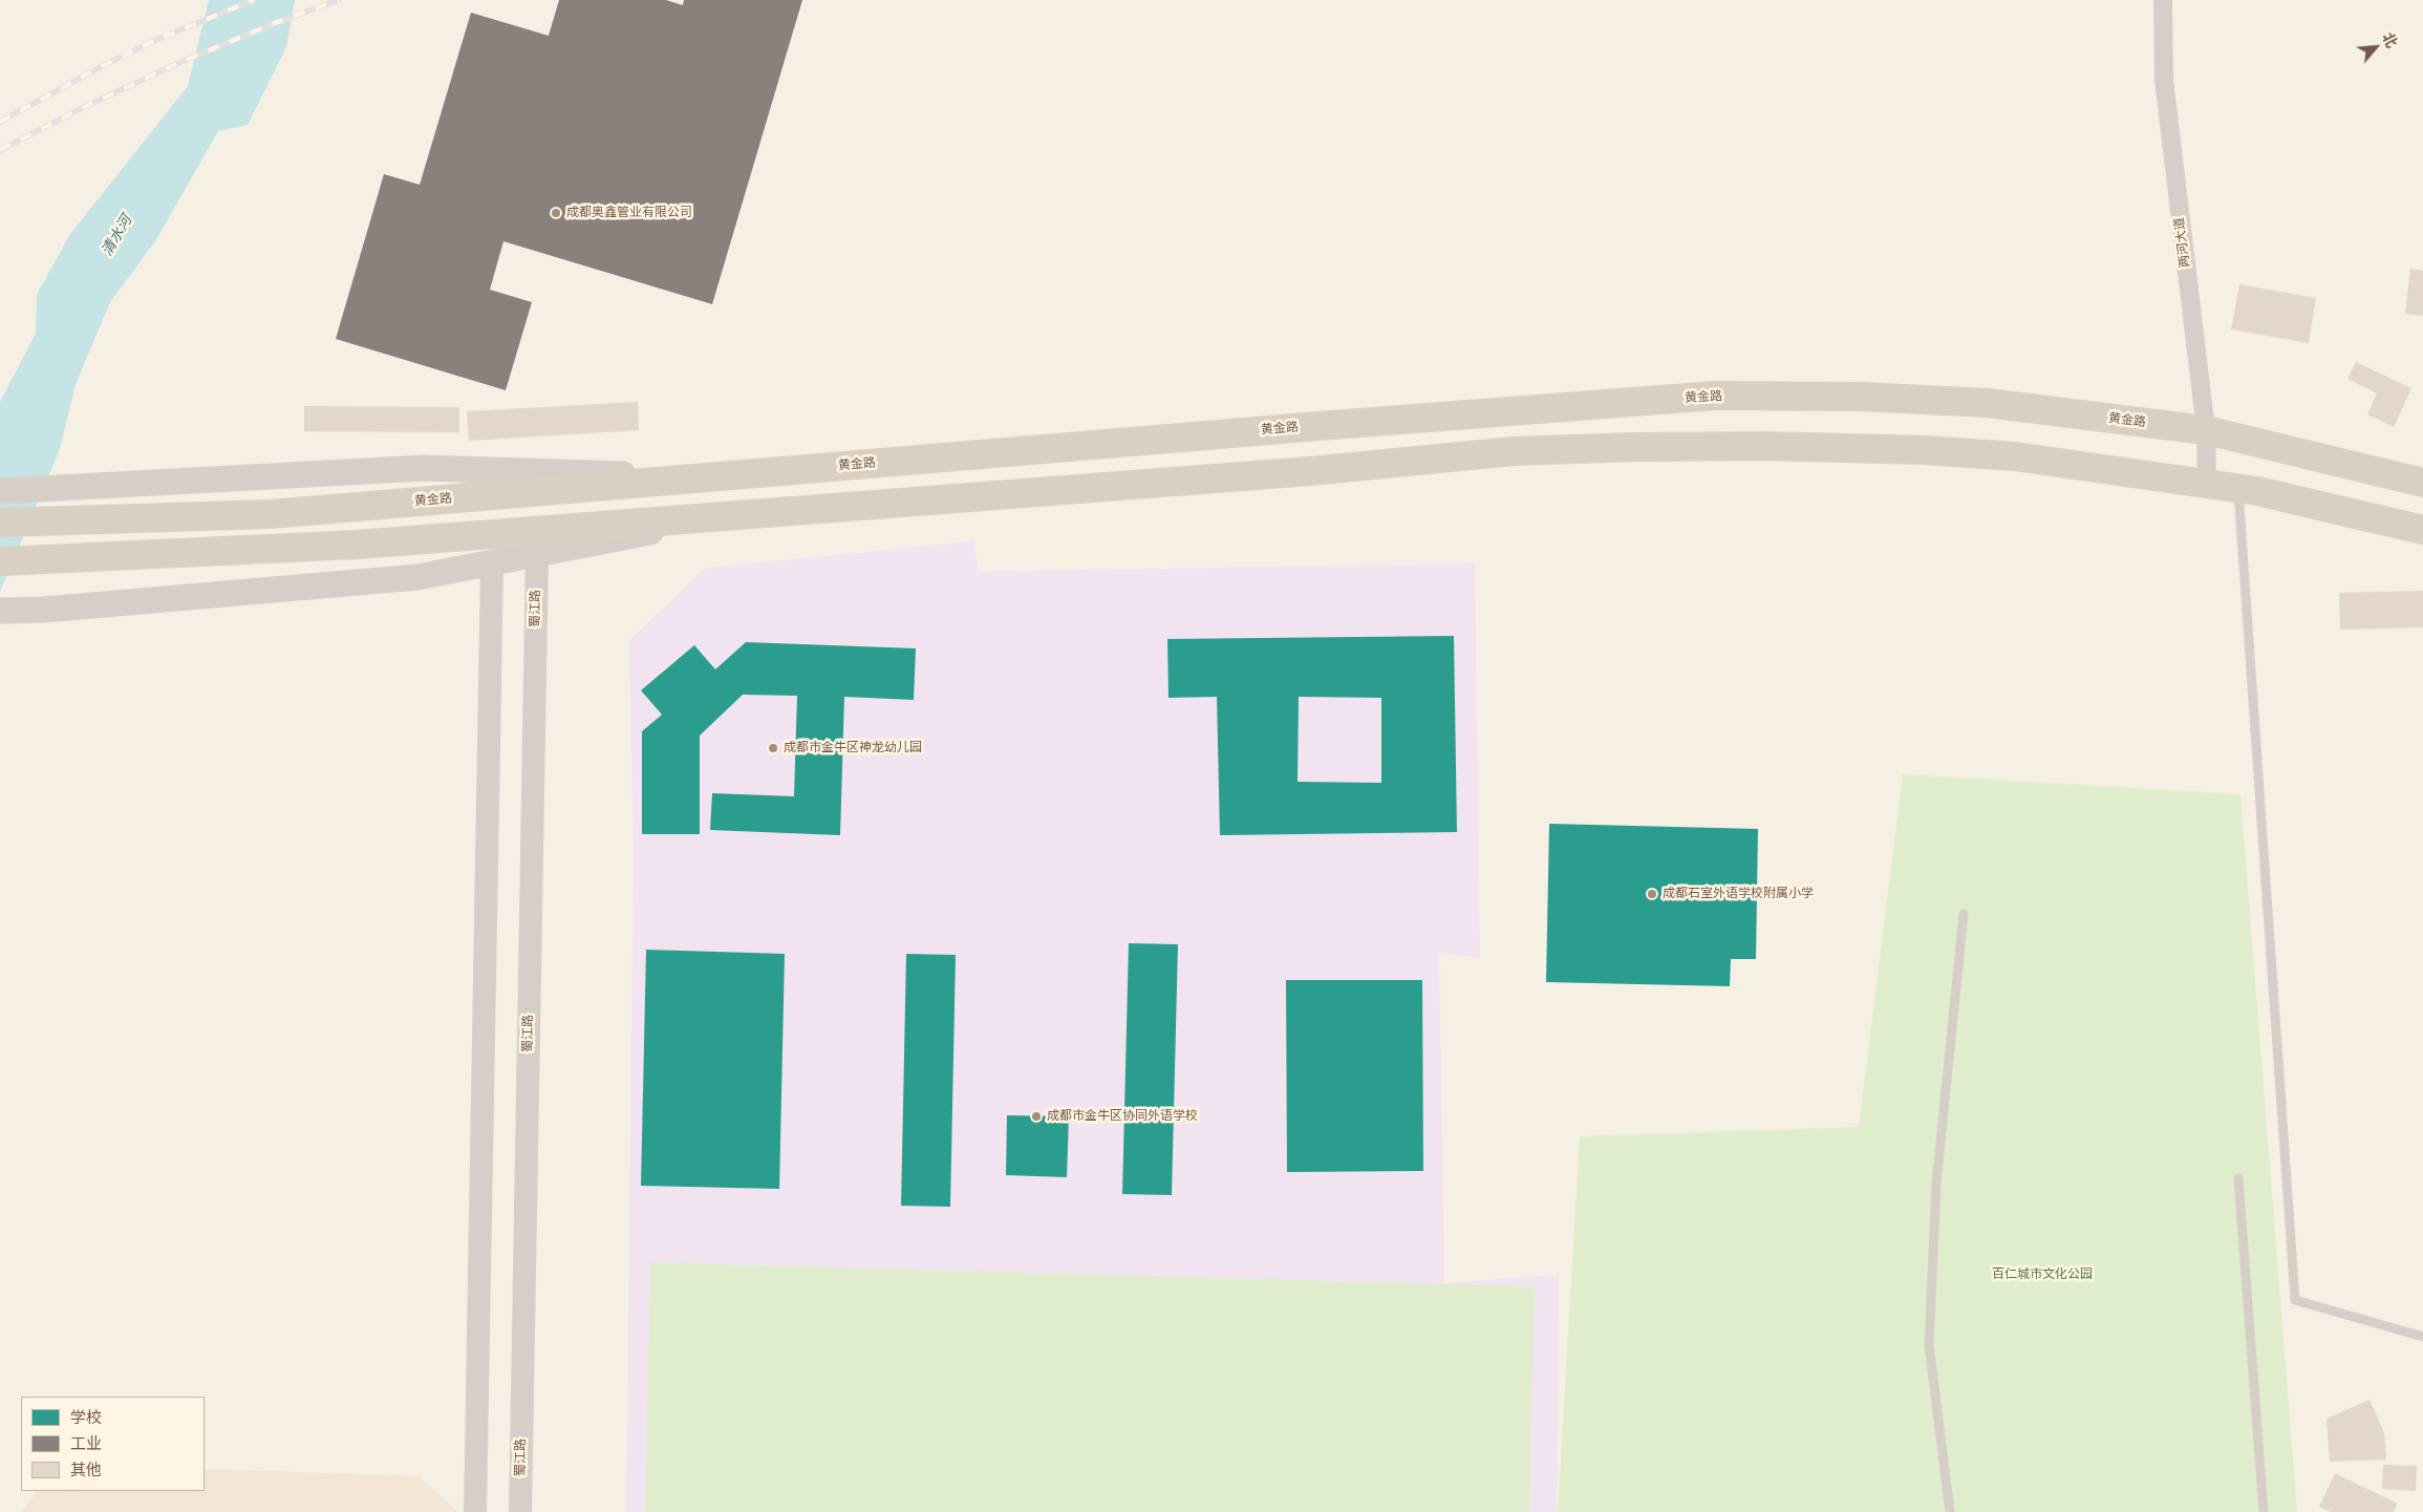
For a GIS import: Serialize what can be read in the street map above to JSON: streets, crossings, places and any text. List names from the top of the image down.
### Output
{
  "streets": {
    "main road": ["黄金路"],
    "street": ["两河大道", "蜀江路"]
  },
  "crossings": [
    ["两河大道", "黄金路"]
  ],
  "water": ["清水河"],
  "parks": ["百仁城市文化公园"],
  "places": [
    "成都奥鑫管业有限公司",
    "成都市金牛区神龙幼儿园",
    "成都石室外语学校附属小学",
    "成都市金牛区协同外语学校"
  ],
  "legend": ["学校", "工业", "其他"],
  "north": "top right"
}
